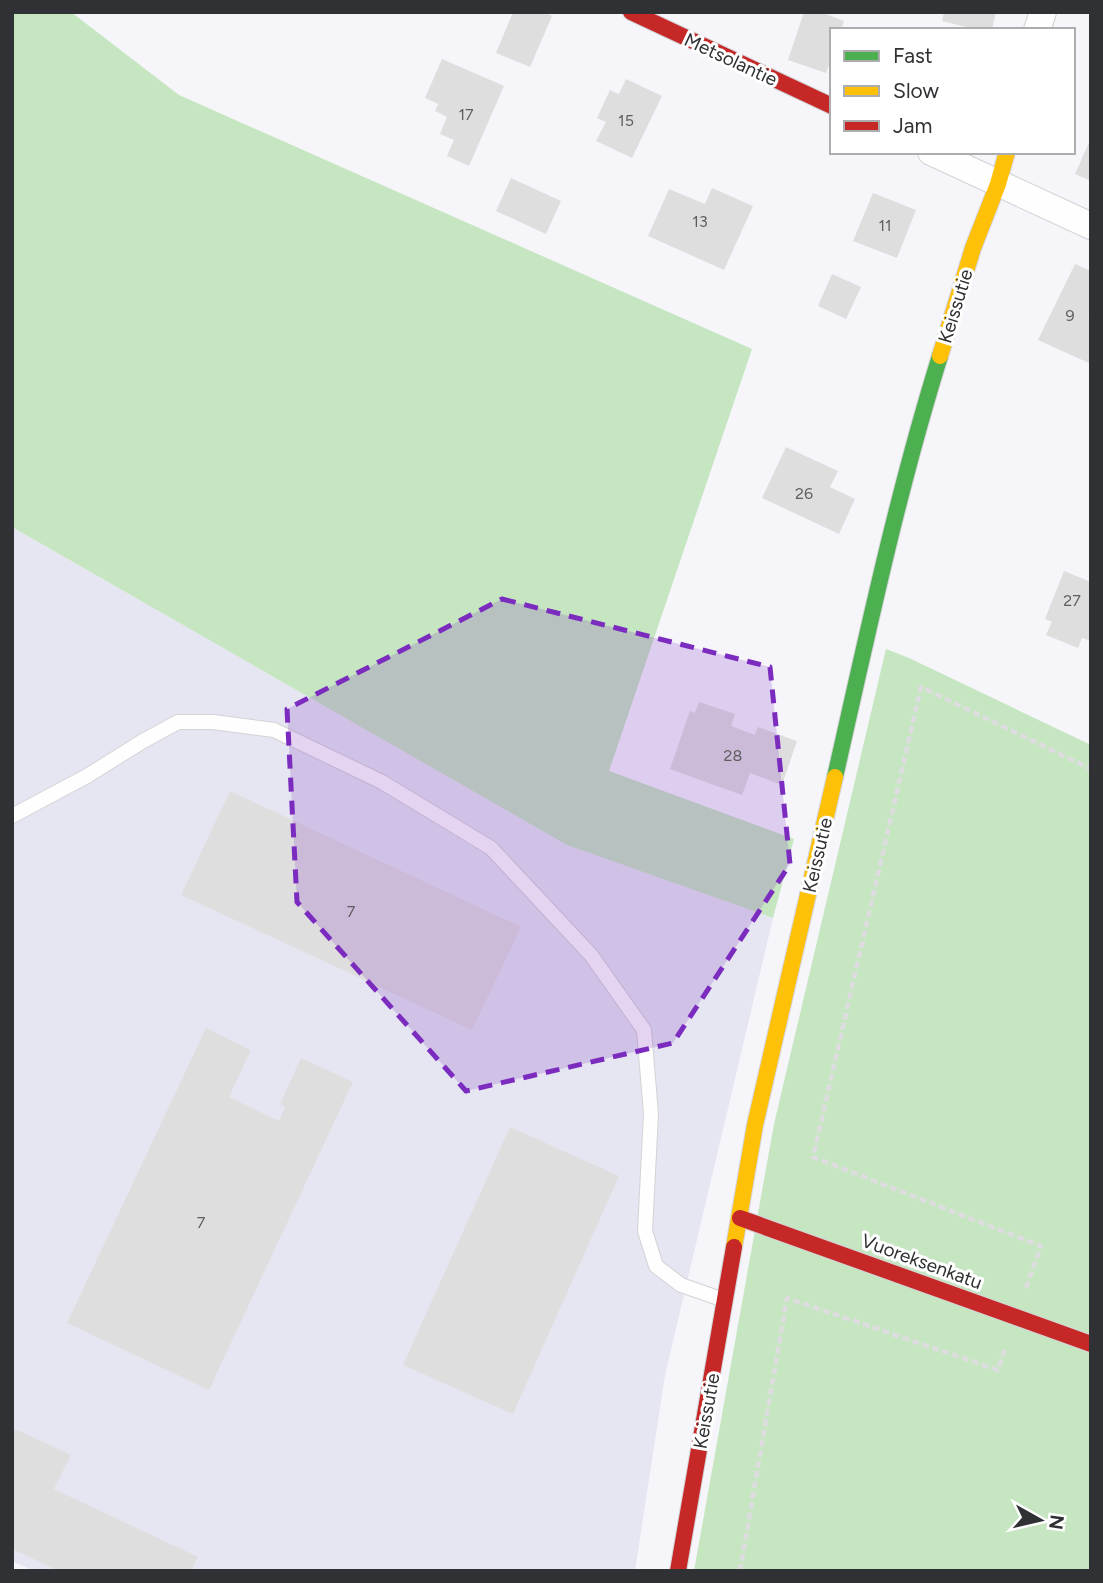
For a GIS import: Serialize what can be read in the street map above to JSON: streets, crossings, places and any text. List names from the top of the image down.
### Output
{
  "streets": {
    "street": ["Metsolantie", "Keissutie", "Vuoreksenkatu"]
  },
  "crossings": [
    ["Keissutie", "Vuoreksenkatu"]
  ],
  "house_numbers": [
    "17",
    "15",
    "13",
    "11",
    "9",
    "26",
    "27",
    "28",
    "7",
    "7"
  ],
  "legend": ["Fast", "Slow", "Jam"],
  "north": "right"
}
